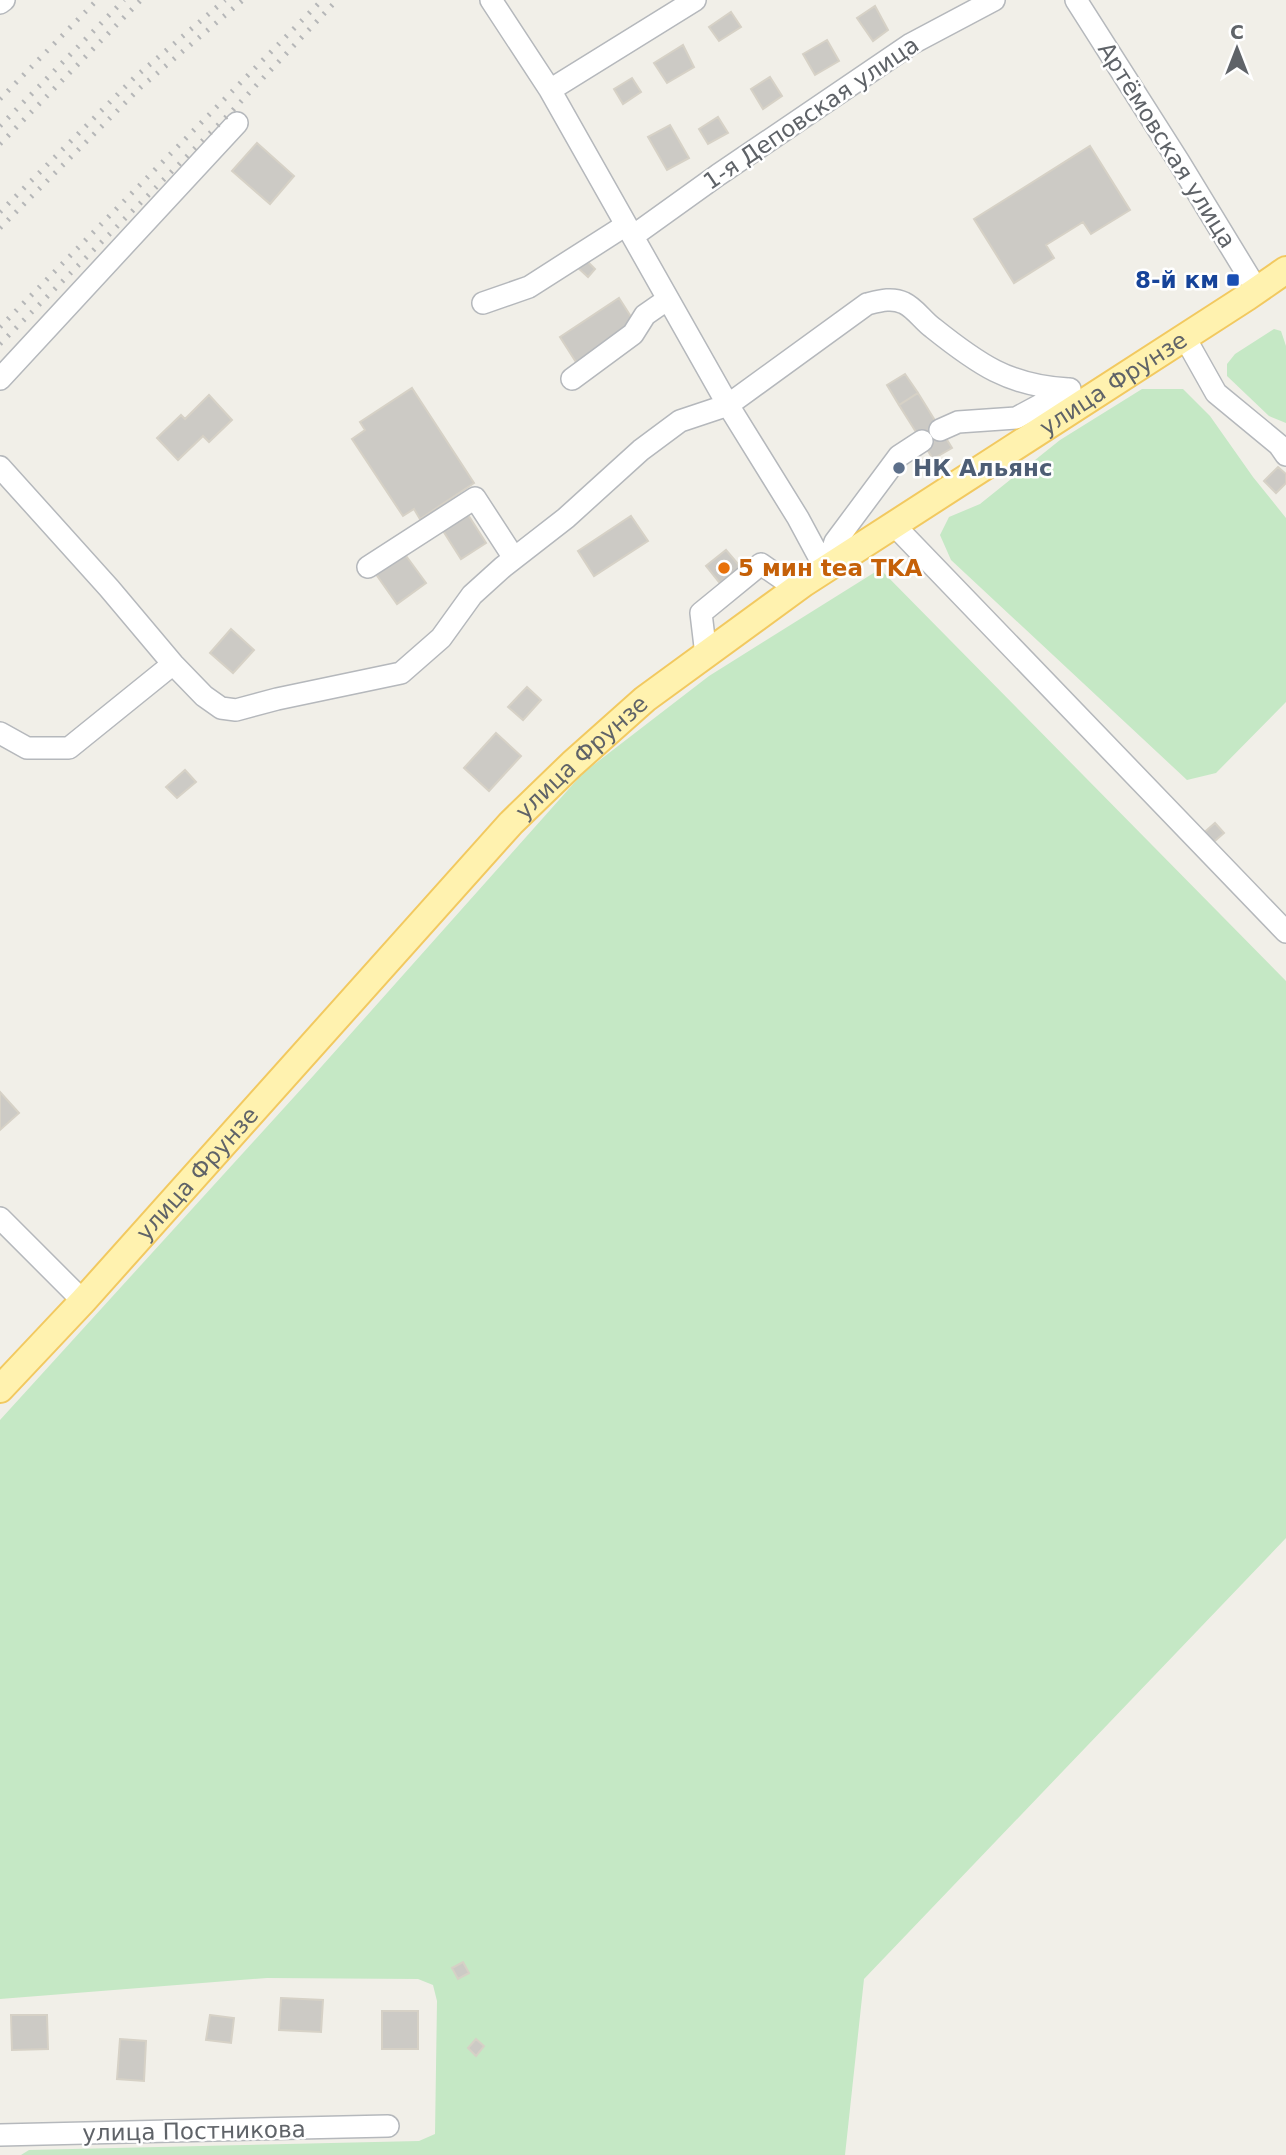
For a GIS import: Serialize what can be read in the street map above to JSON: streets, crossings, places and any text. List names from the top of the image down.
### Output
{
  "streets": {
    "main road": ["улица Фрунзе"],
    "street": ["1-я Деповская улица", "Артёмовская улица", "улица Постникова"]
  },
  "crossings": [
    ["Артёмовская улица", "улица Фрунзе"]
  ],
  "places": {
    "transit": ["8-й км"],
    "other": ["НК Альянс", "5 мин tea TKA"]
  },
  "north": "top"
}
